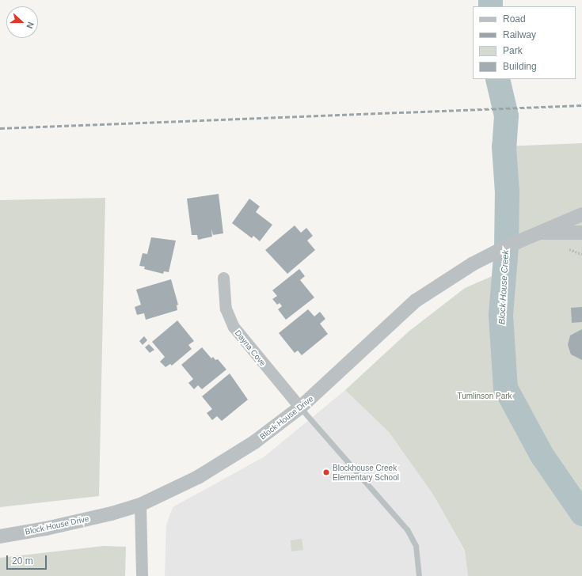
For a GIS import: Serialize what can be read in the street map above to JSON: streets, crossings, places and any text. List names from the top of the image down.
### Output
{
  "streets": {
    "street": ["Dayna Cove", "Block House Drive"]
  },
  "crossings": [
    ["Dayna Cove", "Block House Drive"]
  ],
  "water": ["Block House Creek"],
  "parks": ["Tumlinson Park"],
  "places": ["Blockhouse Creek Elementary School"],
  "legend": [
    "Road",
    "Railway",
    "Park",
    "Building"
  ],
  "scale_bar": "20 m",
  "north": "right"
}
